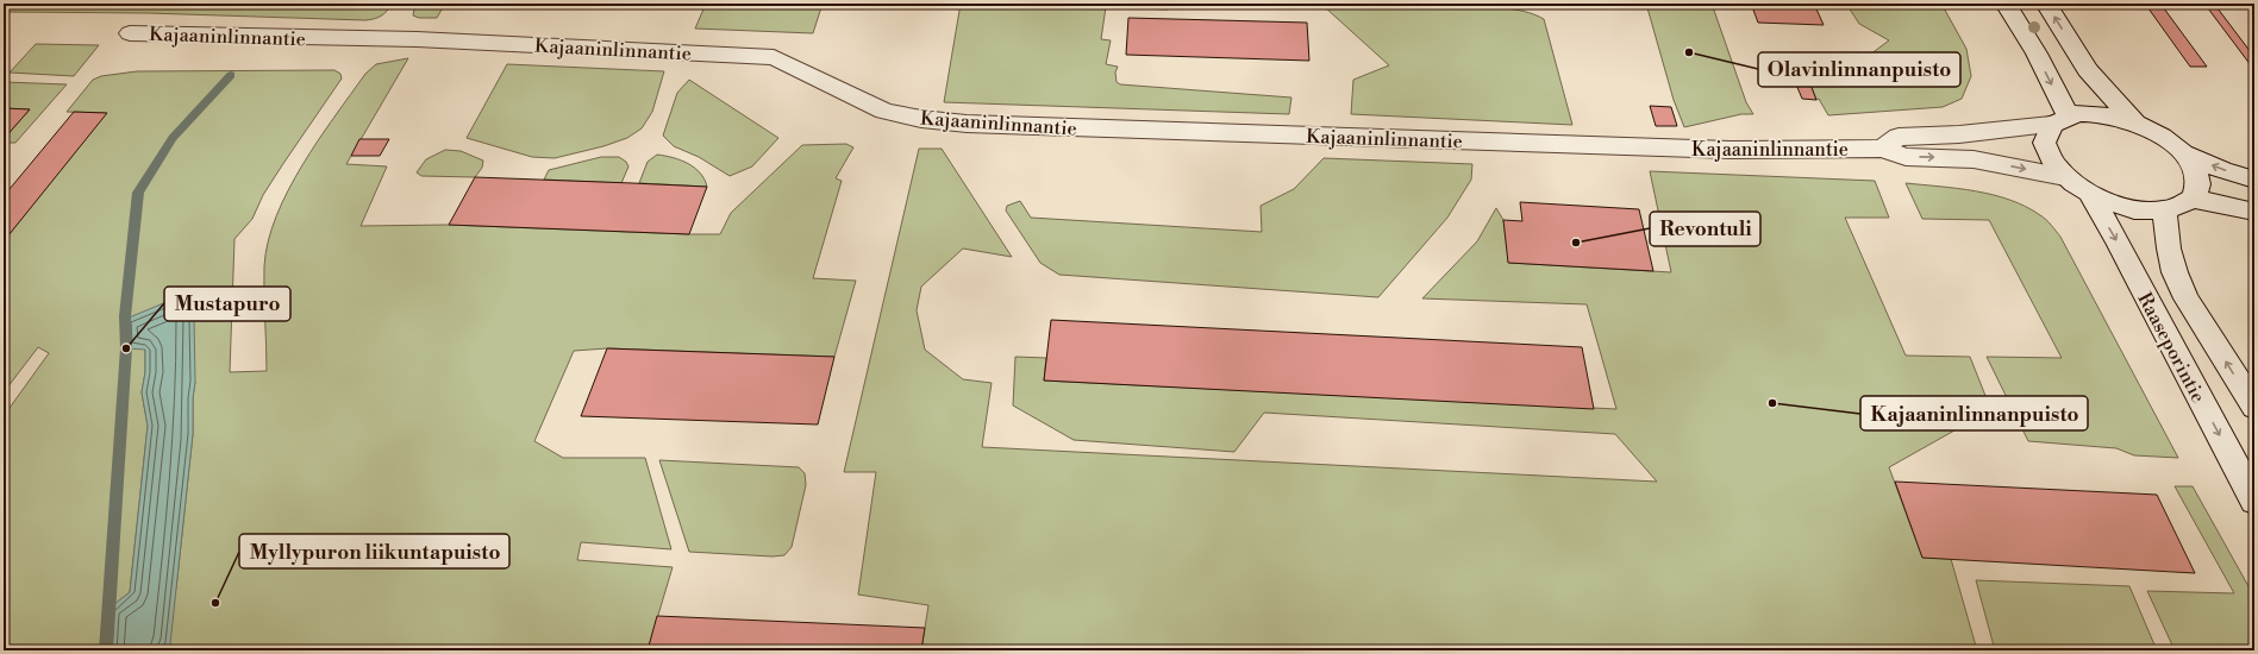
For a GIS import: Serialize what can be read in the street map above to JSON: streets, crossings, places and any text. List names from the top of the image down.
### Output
{
  "streets": {
    "street": ["Kajaaninlinnantie", "Raaseporintie"]
  },
  "places": [
    "Olavinlinnanpuisto",
    "Revontuli",
    "Mustapuro",
    "Kajaaninlinnanpuisto",
    "Myllypuron liikuntapuisto"
  ]
}
